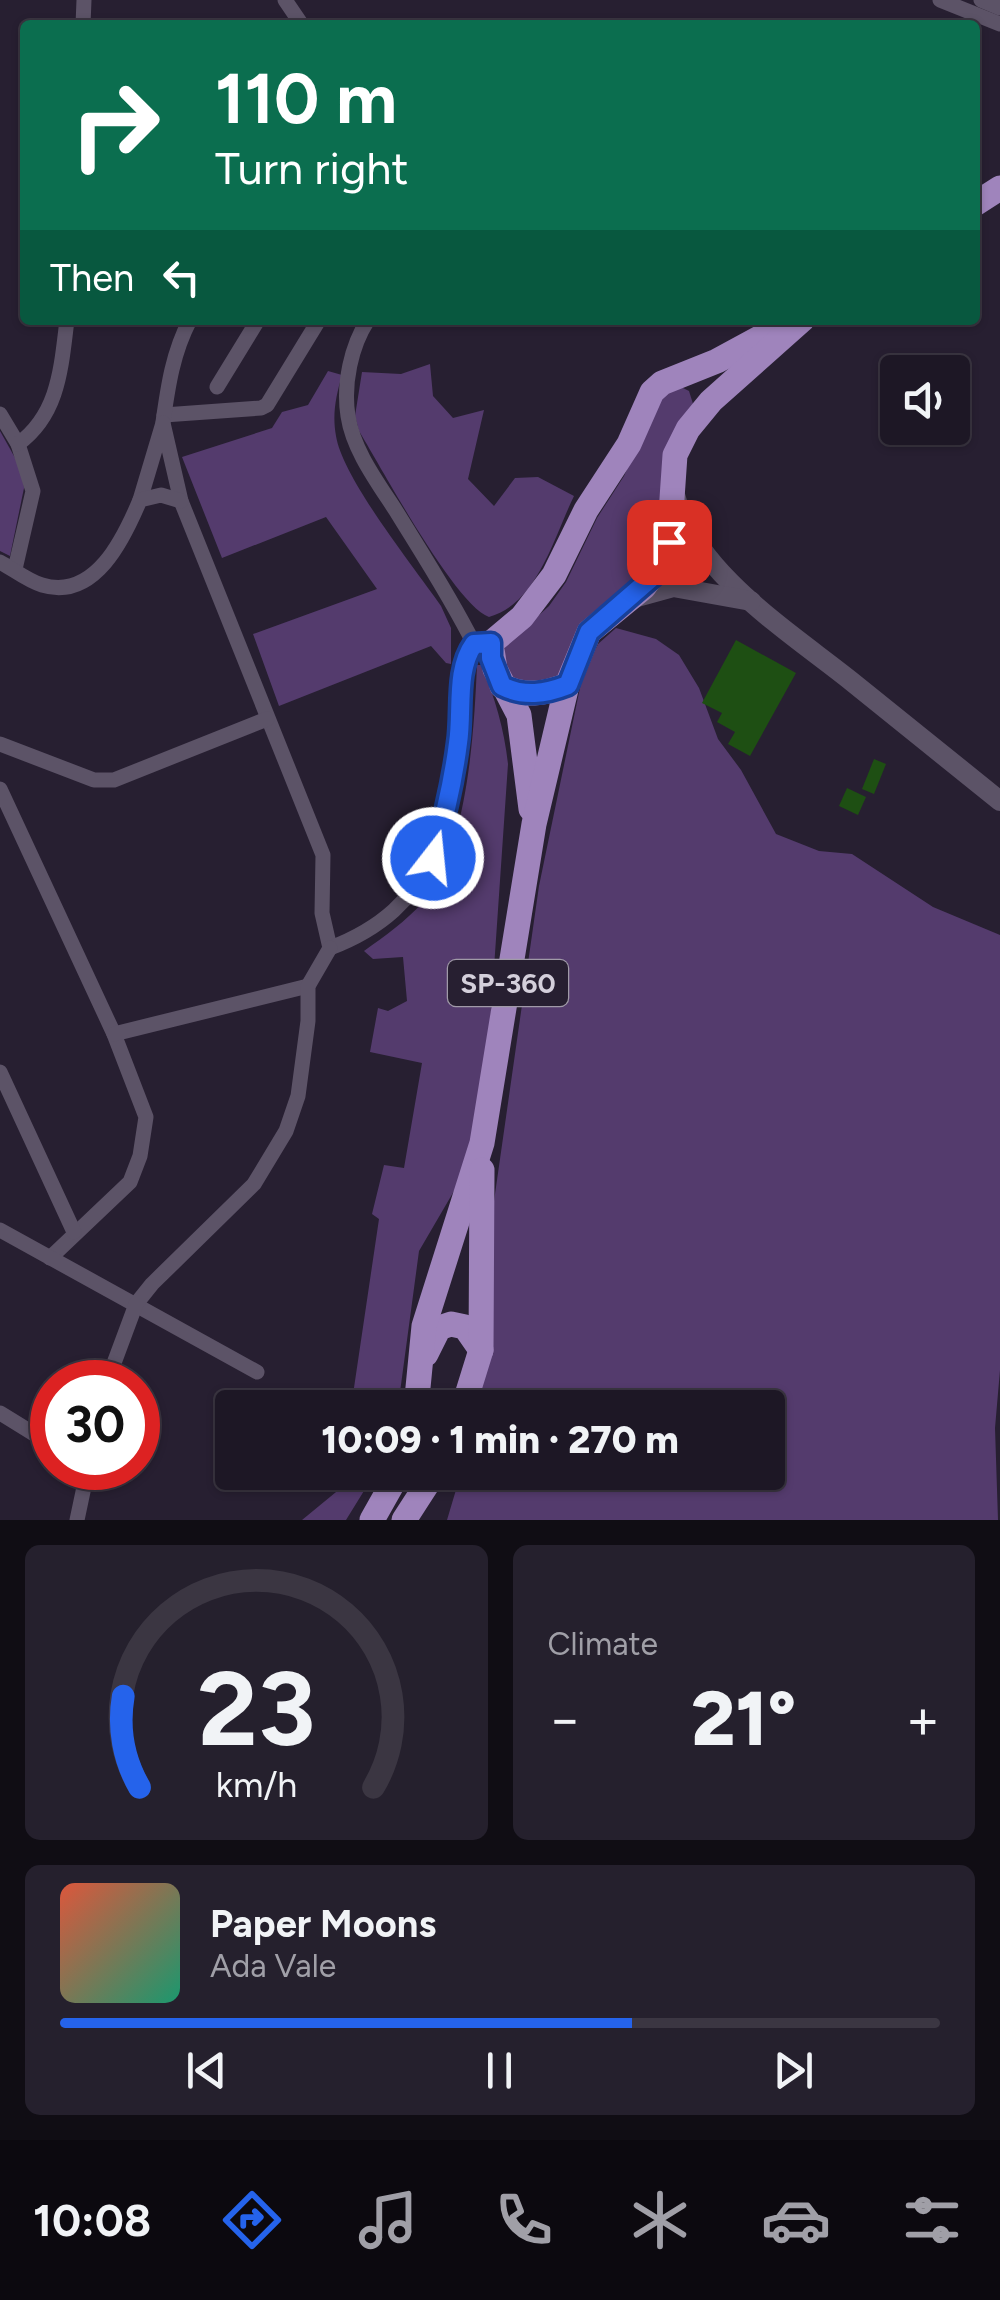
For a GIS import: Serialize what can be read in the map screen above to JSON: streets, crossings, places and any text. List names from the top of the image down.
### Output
{
  "streets": {
    "main road": ["SP-360"]
  },
  "page": {
    "turn": ["110 m", "Turn right"],
    "then": "Then",
    "limit": "30",
    "trip": "10:09 · 1 min · 270 m",
    "tile": "Climate",
    "heat": ["−", "21°", "+"],
    "song": ["Paper Moons", "Ada Vale"],
    "tabs": "10:08",
    "gauge": ["23", "km/h"]
  }
}
